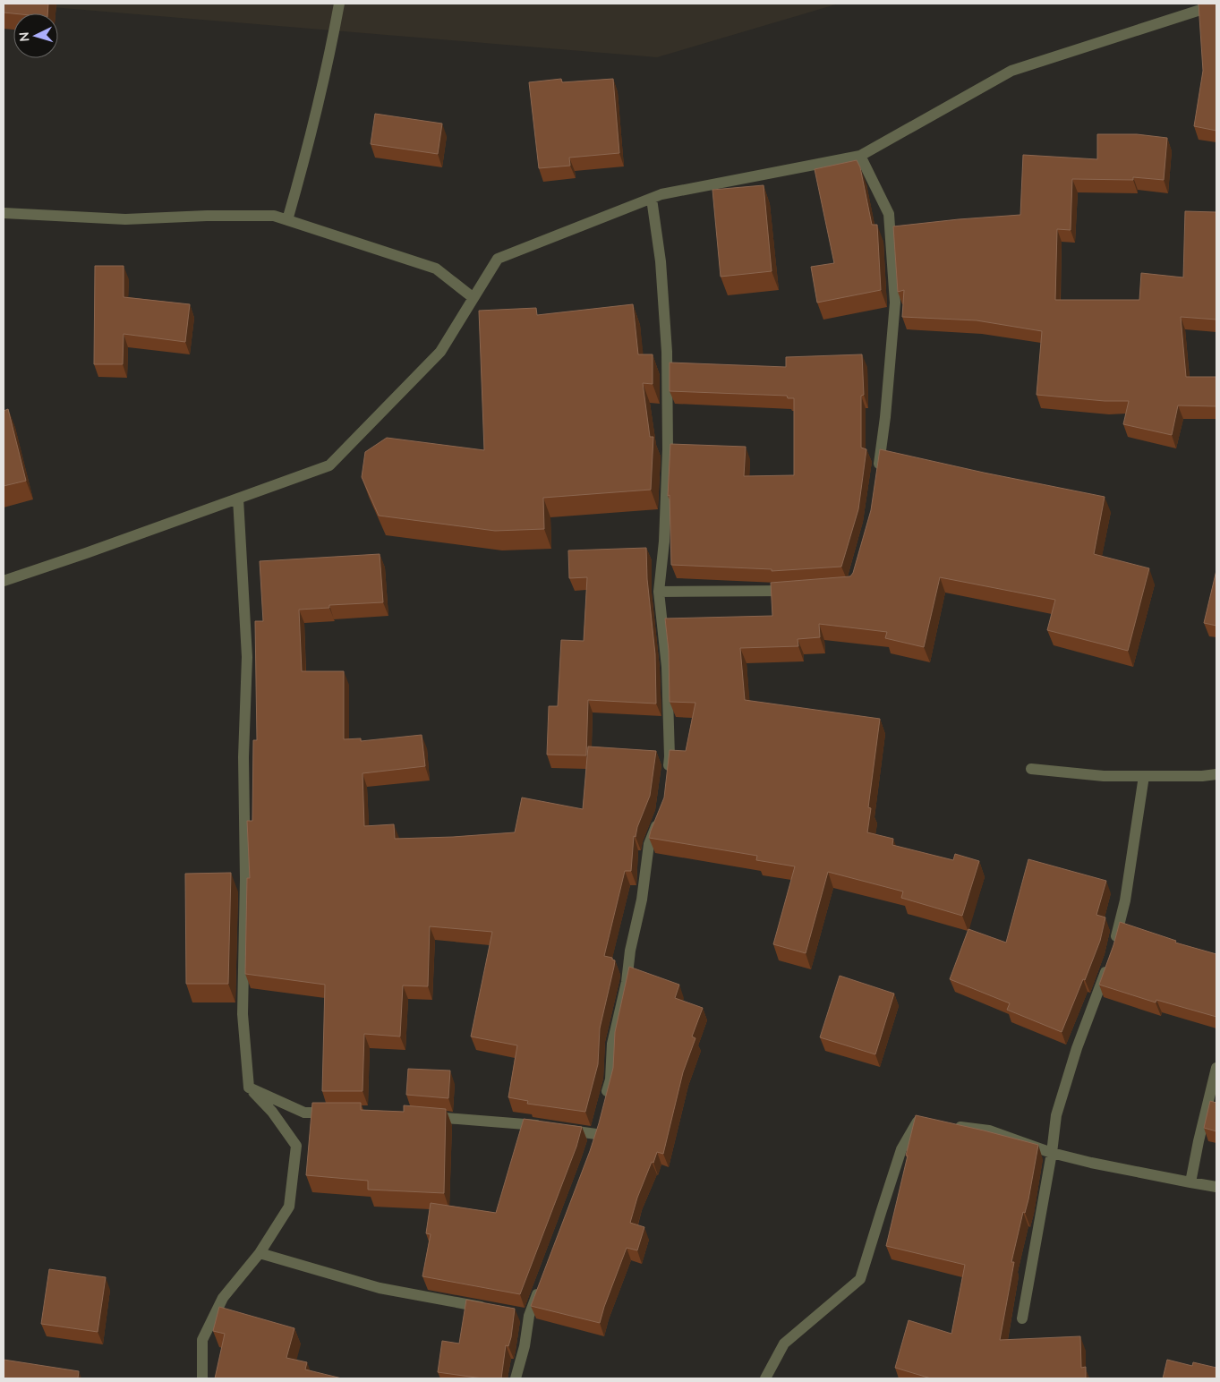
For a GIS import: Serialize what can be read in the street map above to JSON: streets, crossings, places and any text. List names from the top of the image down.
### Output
{
  "north": "left"
}
